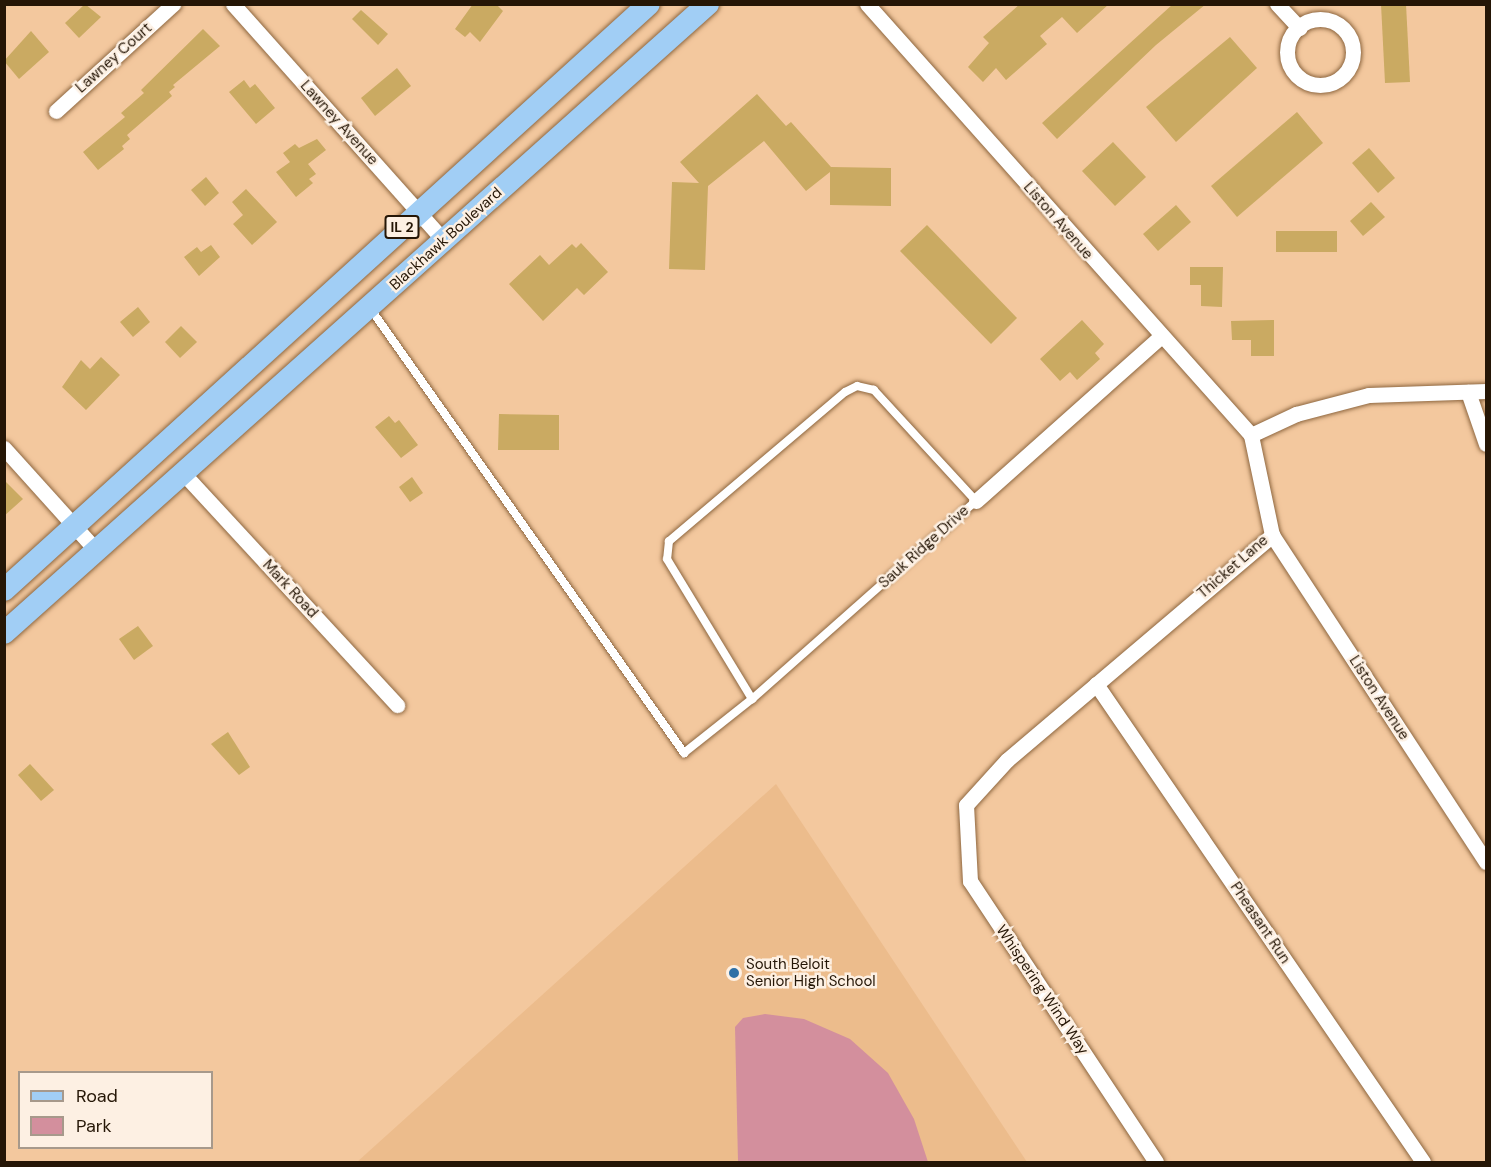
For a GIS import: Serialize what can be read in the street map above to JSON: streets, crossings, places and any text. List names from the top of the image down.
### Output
{
  "streets": {
    "main road": ["IL 2", "Blackhawk Boulevard"],
    "street": [
      "Lawney Court",
      "Lawney Avenue",
      "Liston Avenue",
      "Sauk Ridge Drive",
      "Thicket Lane",
      "Mark Road",
      "Pheasant Run",
      "Whispering Wind Way"
    ]
  },
  "crossings": [
    ["Lawney Avenue", "IL 2"],
    ["Lawney Avenue", "Blackhawk Boulevard"],
    ["Liston Avenue", "Sauk Ridge Drive"],
    ["Liston Avenue", "Thicket Lane"],
    ["IL 2", "Blackhawk Boulevard"],
    ["IL 2", "Mark Road"],
    ["Blackhawk Boulevard", "Sauk Ridge Drive"],
    ["Blackhawk Boulevard", "Mark Road"],
    ["Thicket Lane", "Pheasant Run"],
    ["Thicket Lane", "Whispering Wind Way"]
  ],
  "places": ["South Beloit Senior High School"],
  "legend": ["Road", "Park"]
}
